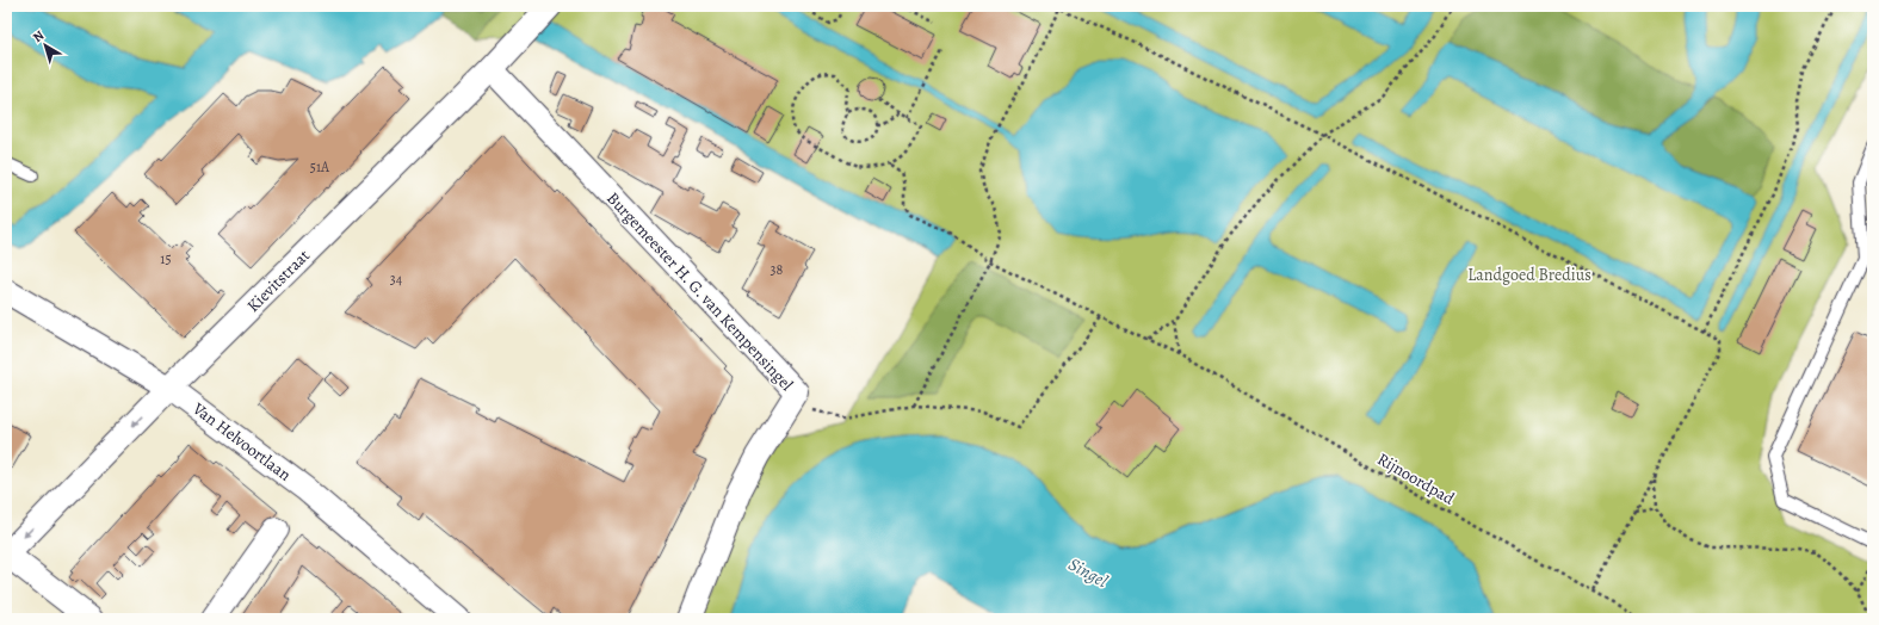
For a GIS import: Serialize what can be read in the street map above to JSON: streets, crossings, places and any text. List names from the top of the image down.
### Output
{
  "streets": {
    "street": ["Kievitstraat", "Burgemeester H. G. van Kempensingel", "Van Helvoortlaan"],
    "path": ["Rijnoordpad"]
  },
  "crossings": [
    ["Kievitstraat", "Burgemeester H. G. van Kempensingel"],
    ["Kievitstraat", "Van Helvoortlaan"]
  ],
  "water": ["Singel"],
  "parks": ["Landgoed Bredius"],
  "house_numbers": [
    "51A",
    "15",
    "38",
    "34"
  ],
  "north": "top left"
}
